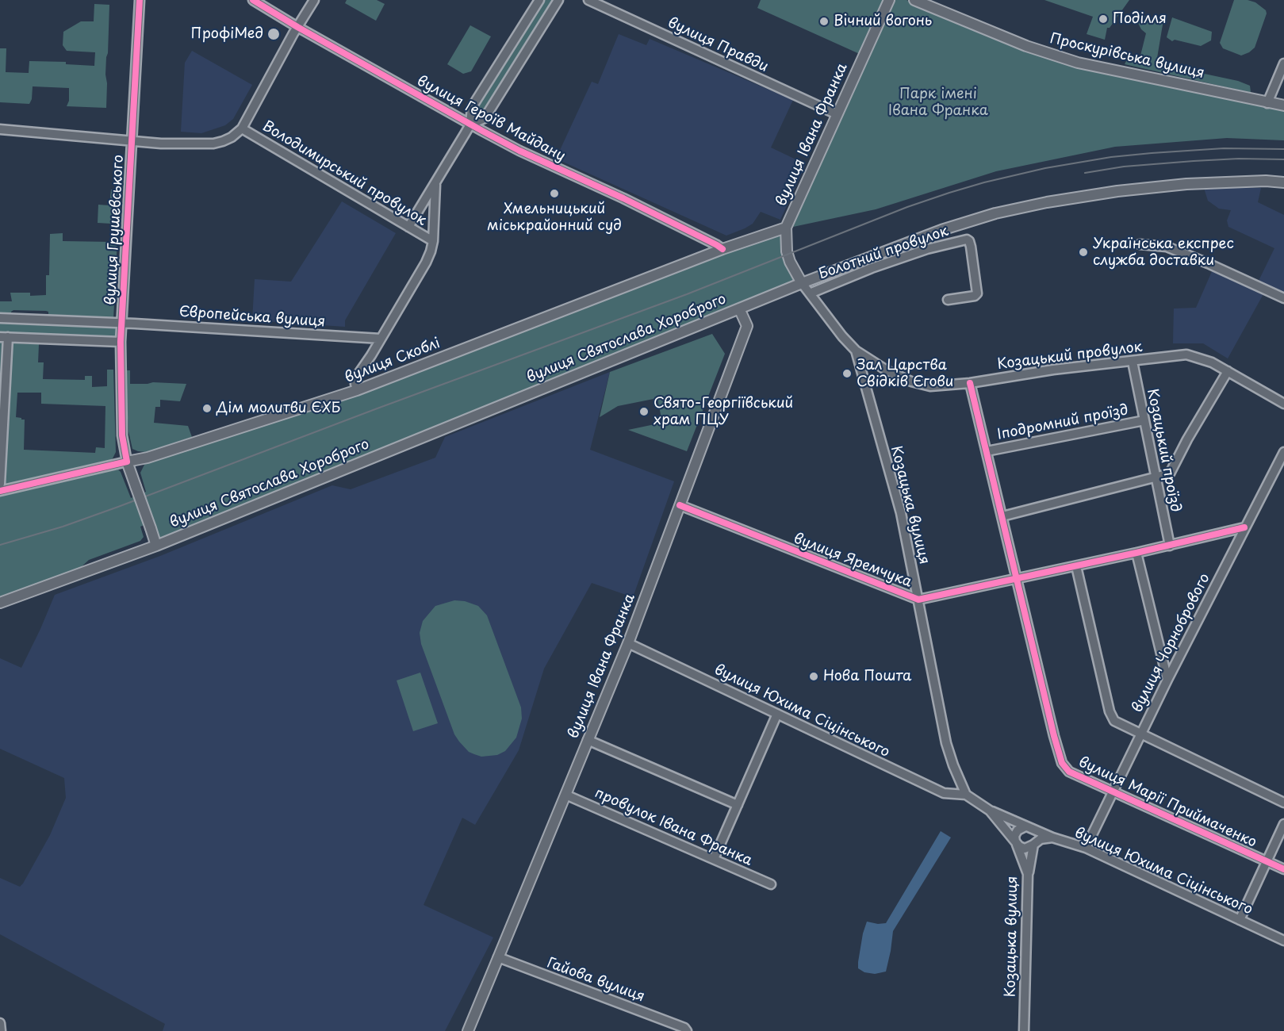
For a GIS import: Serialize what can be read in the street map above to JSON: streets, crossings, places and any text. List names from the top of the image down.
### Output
{
  "streets": {
    "main road": [
      "Проскурівська вулиця",
      "вулиця Івана Франка",
      "вулиця Грушевського",
      "вулиця Святослава Хороброго",
      "вулиця Скоблі"
    ],
    "street": [
      "вулиця Правди",
      "вулиця Героїв Майдану",
      "Володимирський провулок",
      "Болотний провулок",
      "Європейська вулиця",
      "Козацький провулок",
      "Іподромний проїзд",
      "Козацький проїзд",
      "Козацька вулиця",
      "вулиця Яремчука",
      "вулиця Чорнобрового",
      "вулиця Юхима Сіцінського",
      "вулиця Марії Приймаченко",
      "провулок Івана Франка",
      "Гайова вулиця"
    ]
  },
  "crossings": [
    ["вулиця Правди", "вулиця Івана Франка"],
    ["вулиця Героїв Майдану", "вулиця Скоблі"],
    ["вулиця Івана Франка", "вулиця Святослава Хороброго"],
    ["вулиця Івана Франка", "вулиця Скоблі"],
    ["вулиця Івана Франка", "Козацька вулиця"],
    ["вулиця Івана Франка", "вулиця Яремчука"],
    ["вулиця Івана Франка", "вулиця Юхима Сіцінського"],
    ["вулиця Івана Франка", "провулок Івана Франка"],
    ["вулиця Івана Франка", "Гайова вулиця"],
    ["вулиця Грушевського", "Європейська вулиця"],
    ["вулиця Грушевського", "вулиця Святослава Хороброго"],
    ["вулиця Грушевського", "вулиця Скоблі"],
    ["Болотний провулок", "Козацька вулиця"],
    ["вулиця Святослава Хороброго", "Козацька вулиця"],
    ["Козацький провулок", "Козацький проїзд"],
    ["Козацький провулок", "Козацька вулиця"],
    ["Козацький провулок", "вулиця Марії Приймаченко"],
    ["Іподромний проїзд", "Козацький проїзд"],
    ["Іподромний проїзд", "вулиця Марії Приймаченко"],
    ["Козацький проїзд", "вулиця Яремчука"],
    ["Козацька вулиця", "вулиця Яремчука"],
    ["Козацька вулиця", "вулиця Юхима Сіцінського"],
    ["вулиця Яремчука", "вулиця Чорнобрового"],
    ["вулиця Яремчука", "вулиця Марії Приймаченко"],
    ["вулиця Чорнобрового", "вулиця Юхима Сіцінського"],
    ["вулиця Чорнобрового", "вулиця Марії Приймаченко"]
  ],
  "parks": ["Парк імені Івана Франка"],
  "places": [
    "Поділля",
    "Вічний вогонь",
    "ПрофіМед",
    "Хмельницький міськрайонний суд",
    "Українська експрес служба доставки",
    "Зал Царства Свідків Єгови",
    "Дім молитви ЄХБ",
    "Свято-Георгіївський храм ПЦУ",
    "Нова Пошта"
  ]
}
